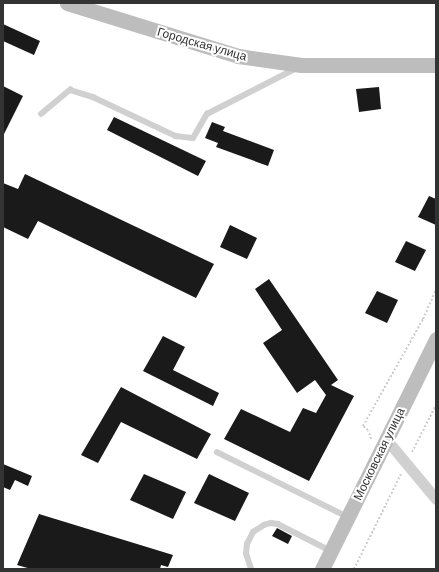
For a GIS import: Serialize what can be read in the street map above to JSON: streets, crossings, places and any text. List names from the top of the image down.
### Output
{
  "streets": {
    "street": ["Городская улица", "Московская улица"]
  }
}
